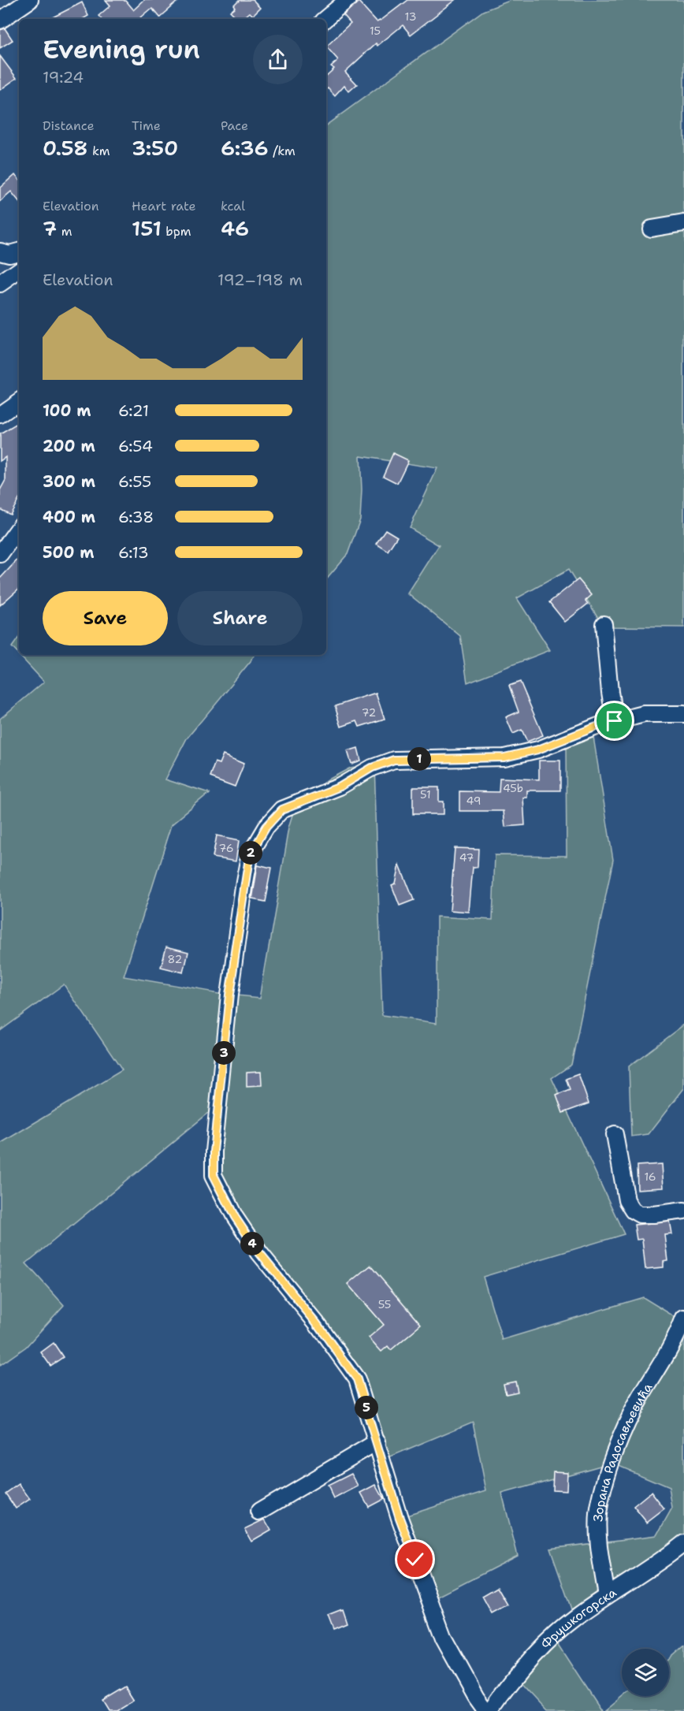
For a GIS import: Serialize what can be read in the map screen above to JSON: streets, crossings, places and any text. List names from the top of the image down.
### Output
{
  "streets": {
    "street": ["Зорана Радосављевића", "Фрушкогорска"]
  },
  "crossings": [
    ["Зорана Радосављевића", "Фрушкогорска"]
  ],
  "house_numbers": [
    "13",
    "15",
    "72",
    "45b",
    "51",
    "49",
    "76",
    "47",
    "82",
    "16",
    "55"
  ],
  "page": {
    "heading": ["Evening run", "19:24"],
    "stats": [
      ["Distance", "0.58 km"],
      ["Time", "3:50"],
      ["Pace", "6:36 /km"],
      ["Elevation", "7 m"],
      ["Heart rate", "151 bpm"],
      ["kcal", "46"]
    ],
    "chart": ["Elevation", "192–198 m"],
    "list": [
      {
        "name": "100 m",
        "note": "6:21"
      },
      {
        "name": "200 m",
        "note": "6:54"
      },
      {
        "name": "300 m",
        "note": "6:55"
      },
      {
        "name": "400 m",
        "note": "6:38"
      },
      {
        "name": "500 m",
        "note": "6:13"
      }
    ],
    "buttons": ["Save", "Share"],
    "pins": [
      "1",
      "2",
      "3",
      "4",
      "5"
    ]
  }
}
